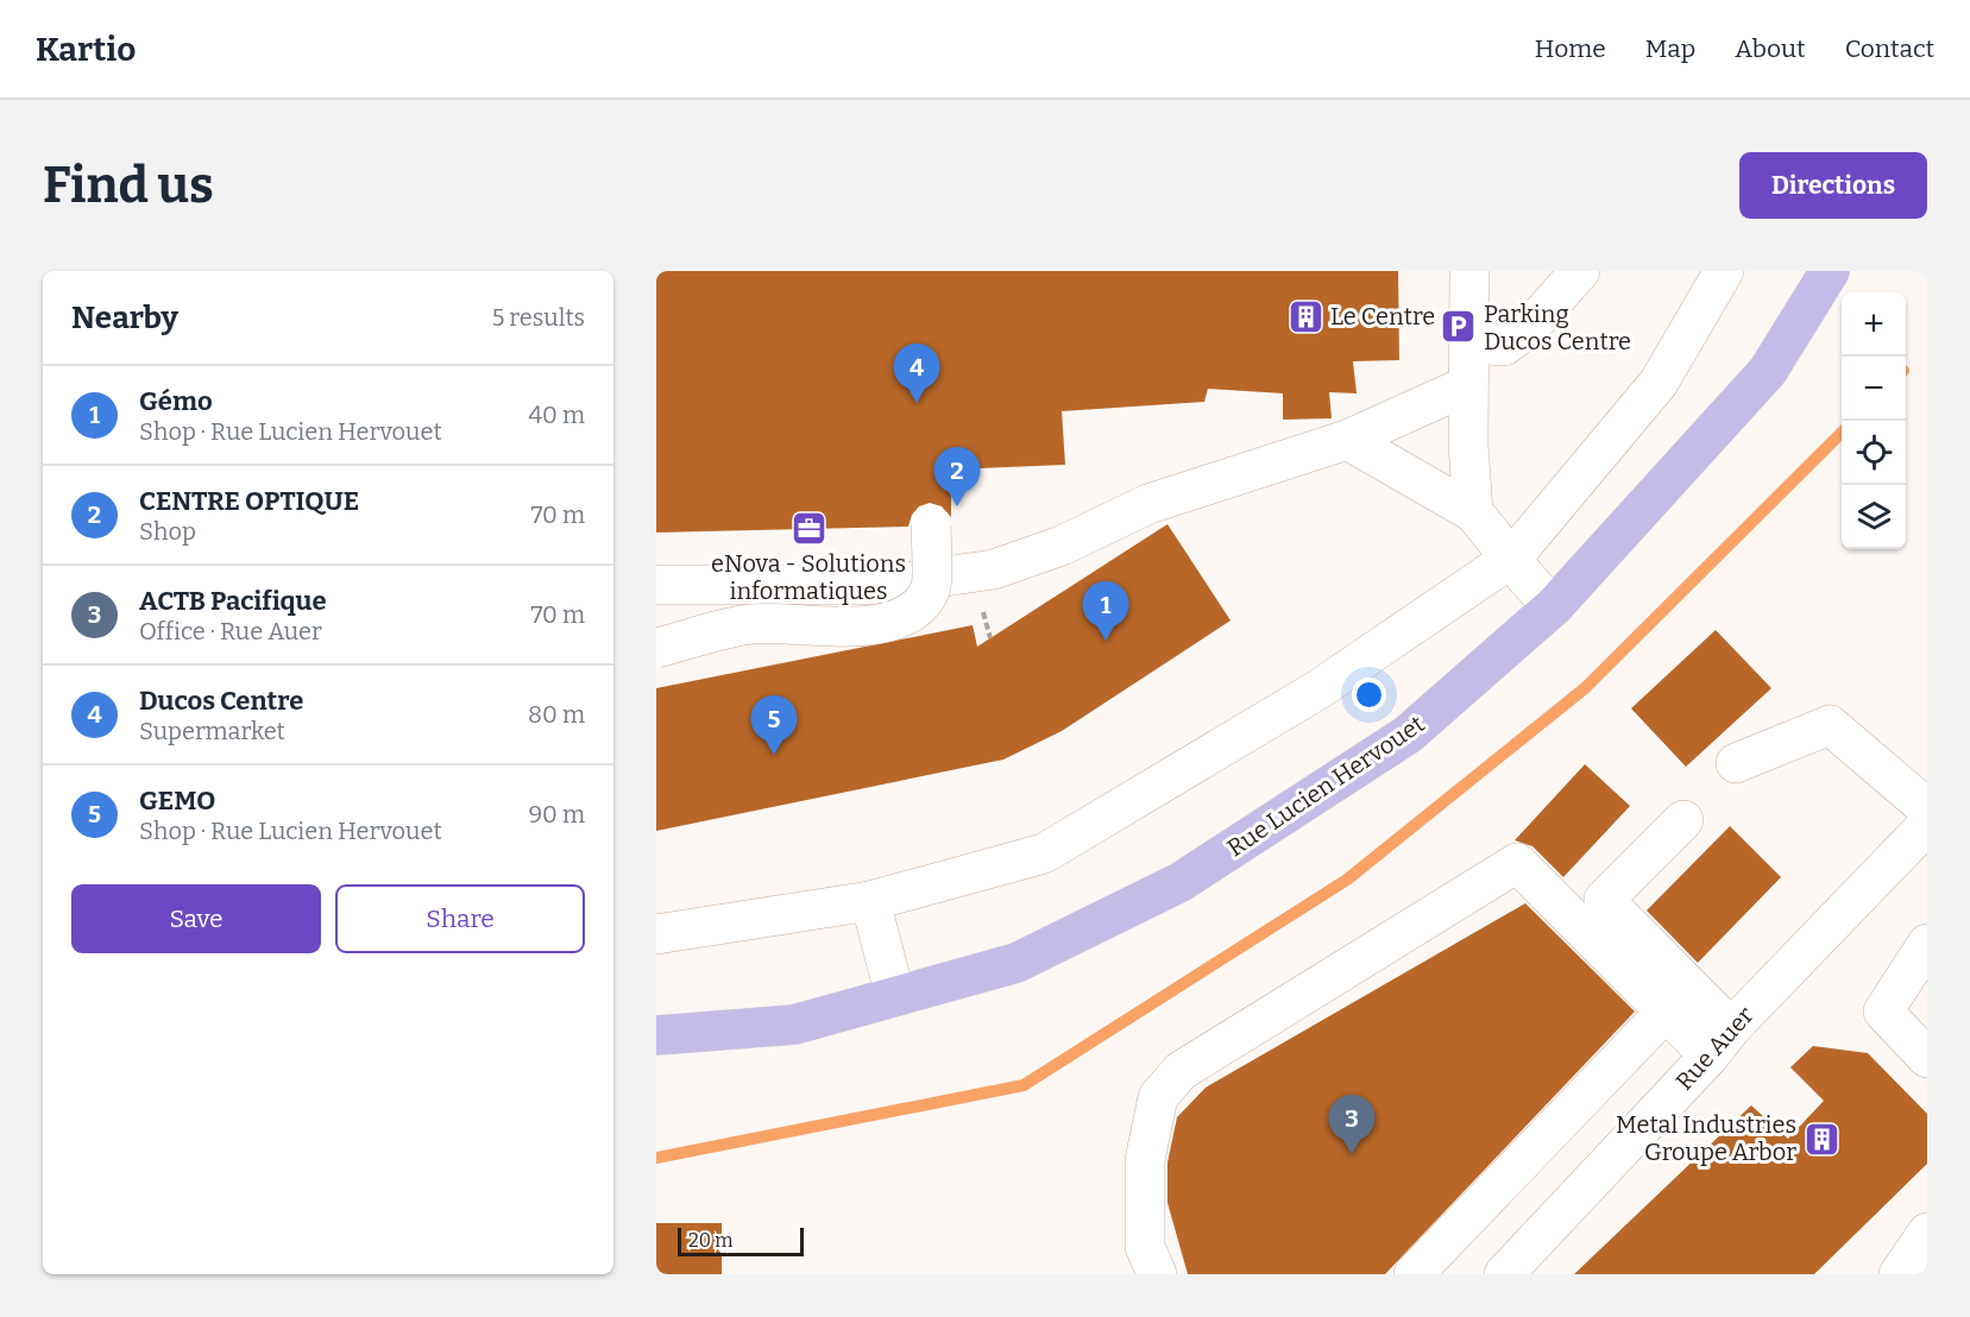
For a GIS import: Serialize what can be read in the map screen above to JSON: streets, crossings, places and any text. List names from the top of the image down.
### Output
{
  "streets": {
    "main road": ["Rue Lucien Hervouet"],
    "street": ["Rue Auer"]
  },
  "places": {
    "building": ["Le Centre", "Metal Industries Groupe Arbor"],
    "parking": ["Parking Ducos Centre"],
    "office": ["eNova - Solutions informatiques"]
  },
  "scale_bar": "20 m",
  "page": {
    "header": "Kartio",
    "nav": [
      "Home",
      "Map",
      "About",
      "Contact"
    ],
    "buttons": [
      "Directions",
      ["Save", "Share"]
    ],
    "title": "Find us",
    "heading": ["Nearby", "5 results"],
    "map_buttons": ["+", "−"],
    "pins": [
      "4",
      "2",
      "1",
      "5",
      "3"
    ],
    "list": [
      {
        "mark": "1",
        "name": "Gémo",
        "note": "Shop · Rue Lucien Hervouet",
        "value": "40 m"
      },
      {
        "mark": "2",
        "name": "CENTRE OPTIQUE",
        "note": "Shop",
        "value": "70 m"
      },
      {
        "mark": "3",
        "name": "ACTB Pacifique",
        "note": "Office · Rue Auer",
        "value": "70 m"
      },
      {
        "mark": "4",
        "name": "Ducos Centre",
        "note": "Supermarket",
        "value": "80 m"
      },
      {
        "mark": "5",
        "name": "GEMO",
        "note": "Shop · Rue Lucien Hervouet",
        "value": "90 m"
      }
    ],
    "scale": "20 m"
  }
}
